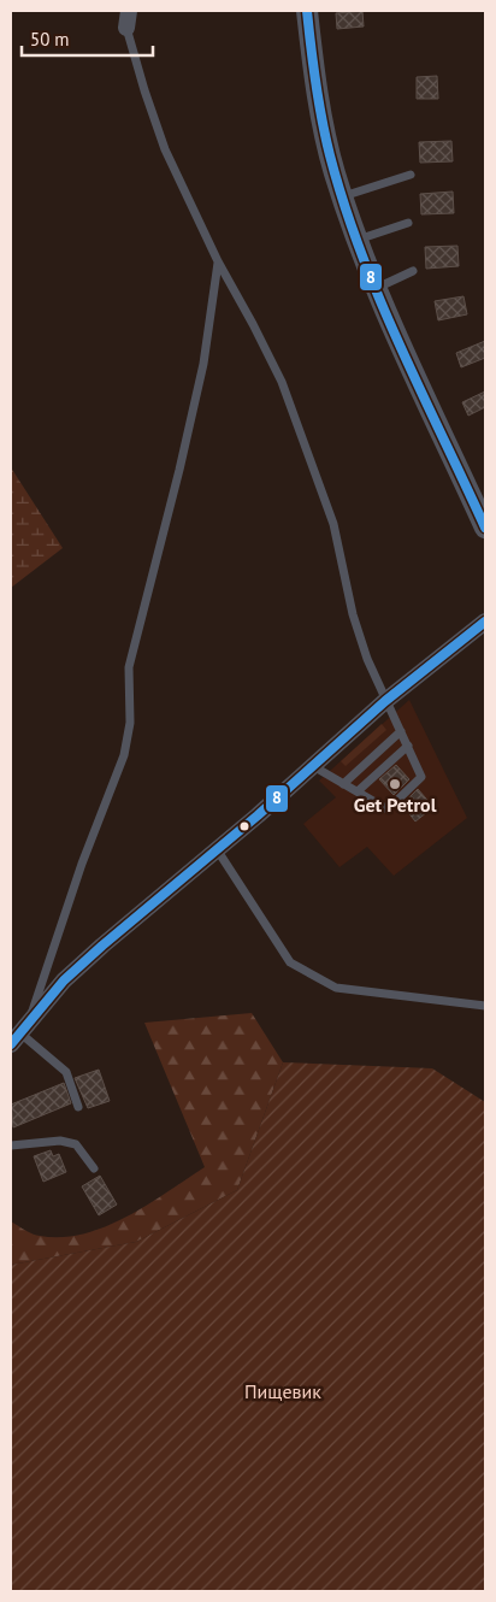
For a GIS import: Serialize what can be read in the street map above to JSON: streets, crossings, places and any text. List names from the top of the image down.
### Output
{
  "parks": ["Пищевик"],
  "places": ["Get Petrol"],
  "lines": ["transit line 8"],
  "scale_bar": "50 m"
}
